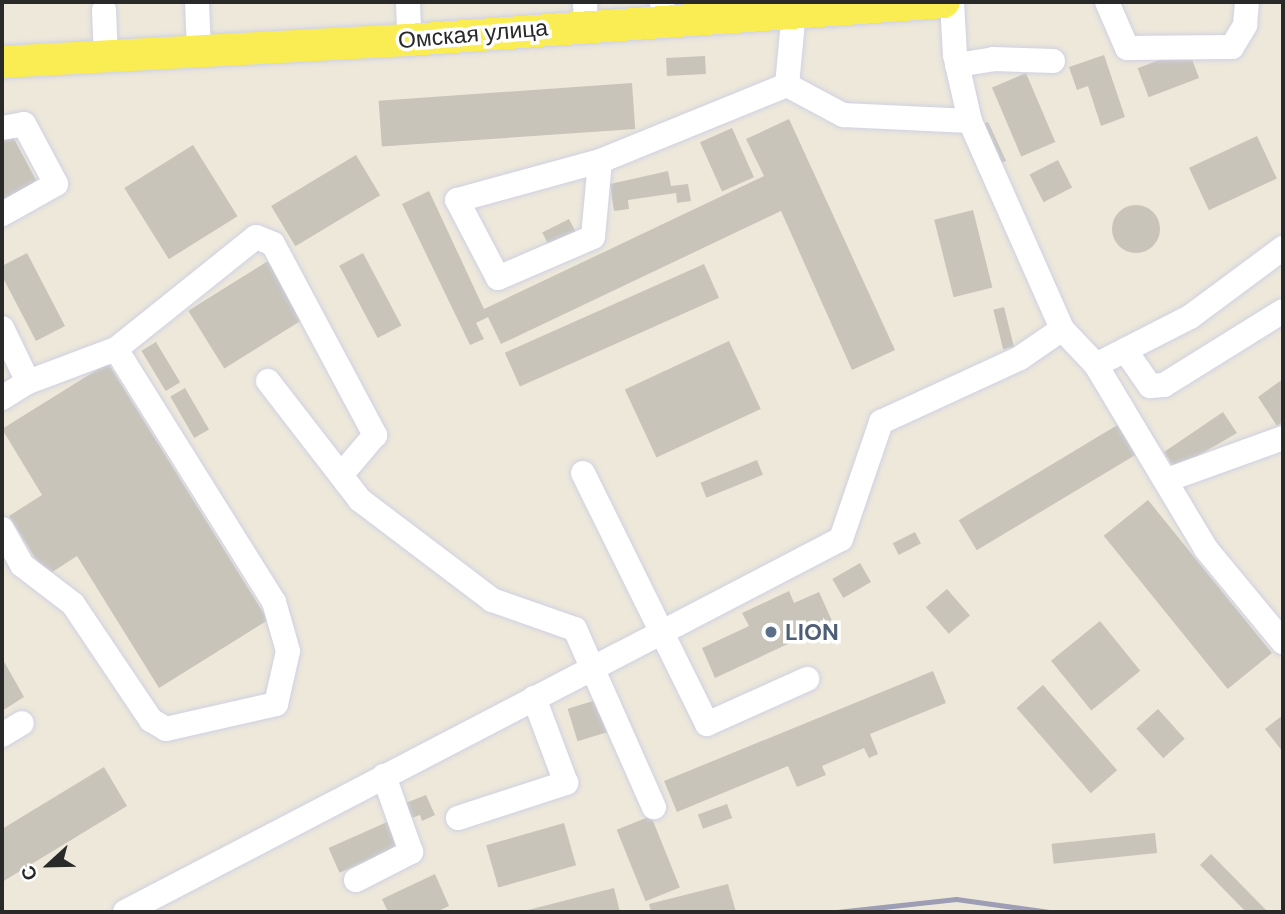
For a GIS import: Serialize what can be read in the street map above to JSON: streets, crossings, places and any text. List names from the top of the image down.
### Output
{
  "streets": {
    "main road": ["Омская улица"]
  },
  "places": ["LION"],
  "north": "left"
}
